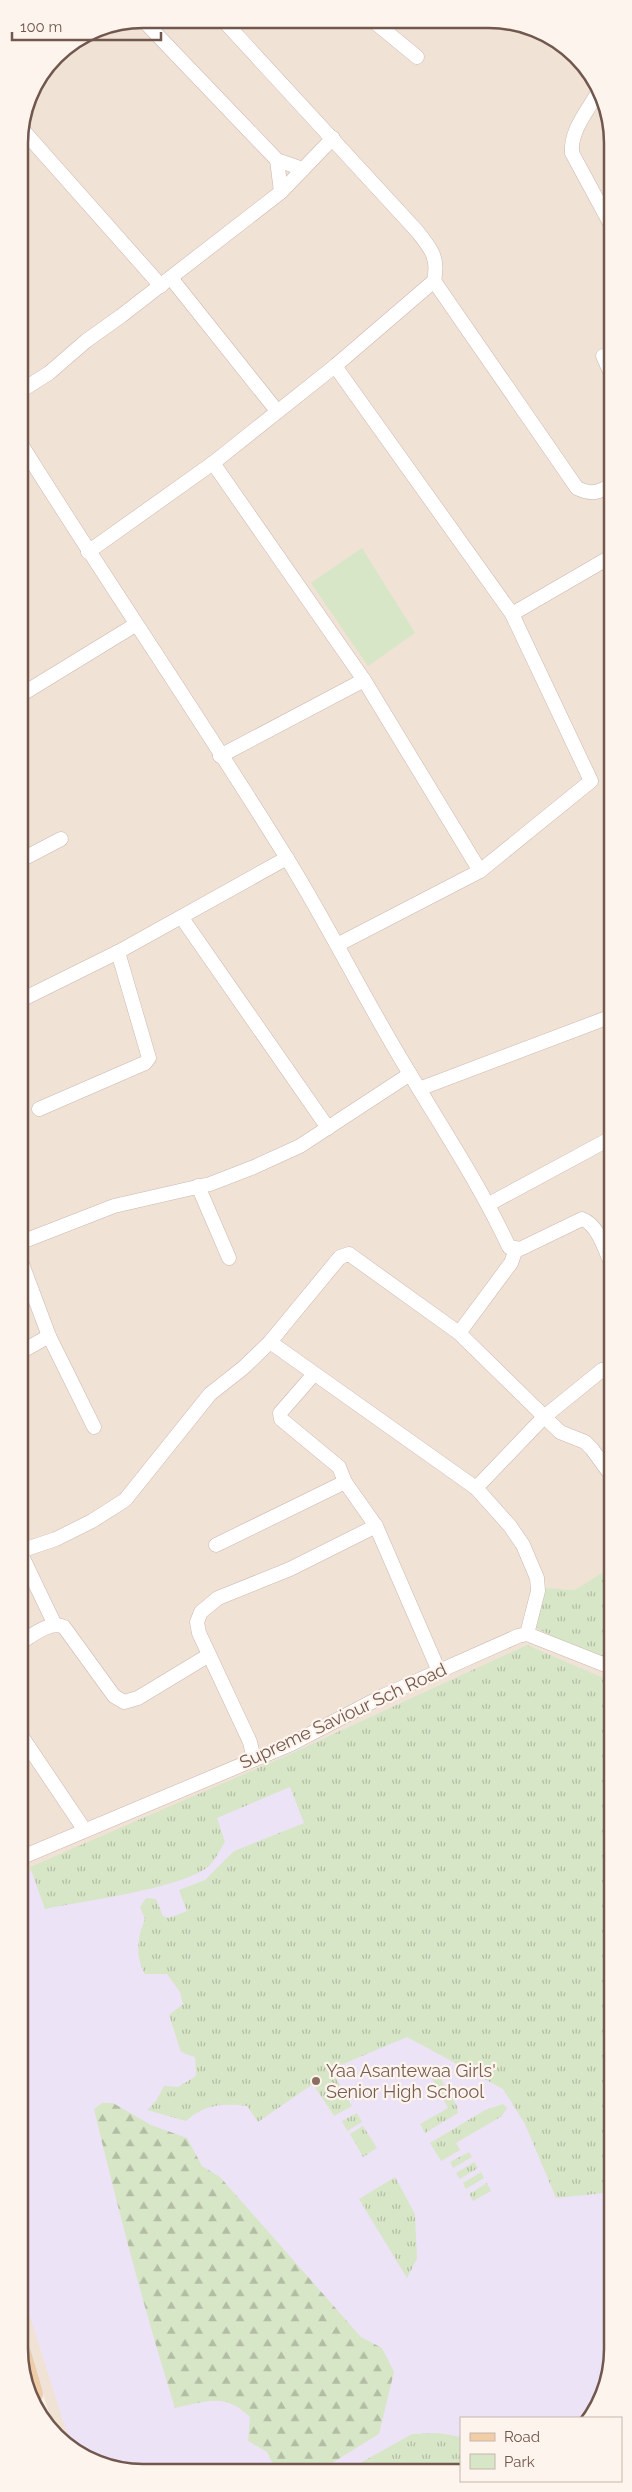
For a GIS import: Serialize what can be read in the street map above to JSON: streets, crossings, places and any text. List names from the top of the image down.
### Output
{
  "streets": {
    "street": ["Supreme Saviour Sch Road"]
  },
  "places": ["Yaa Asantewaa Girls' Senior High School"],
  "legend": ["Road", "Park"],
  "scale_bar": "100 m"
}
